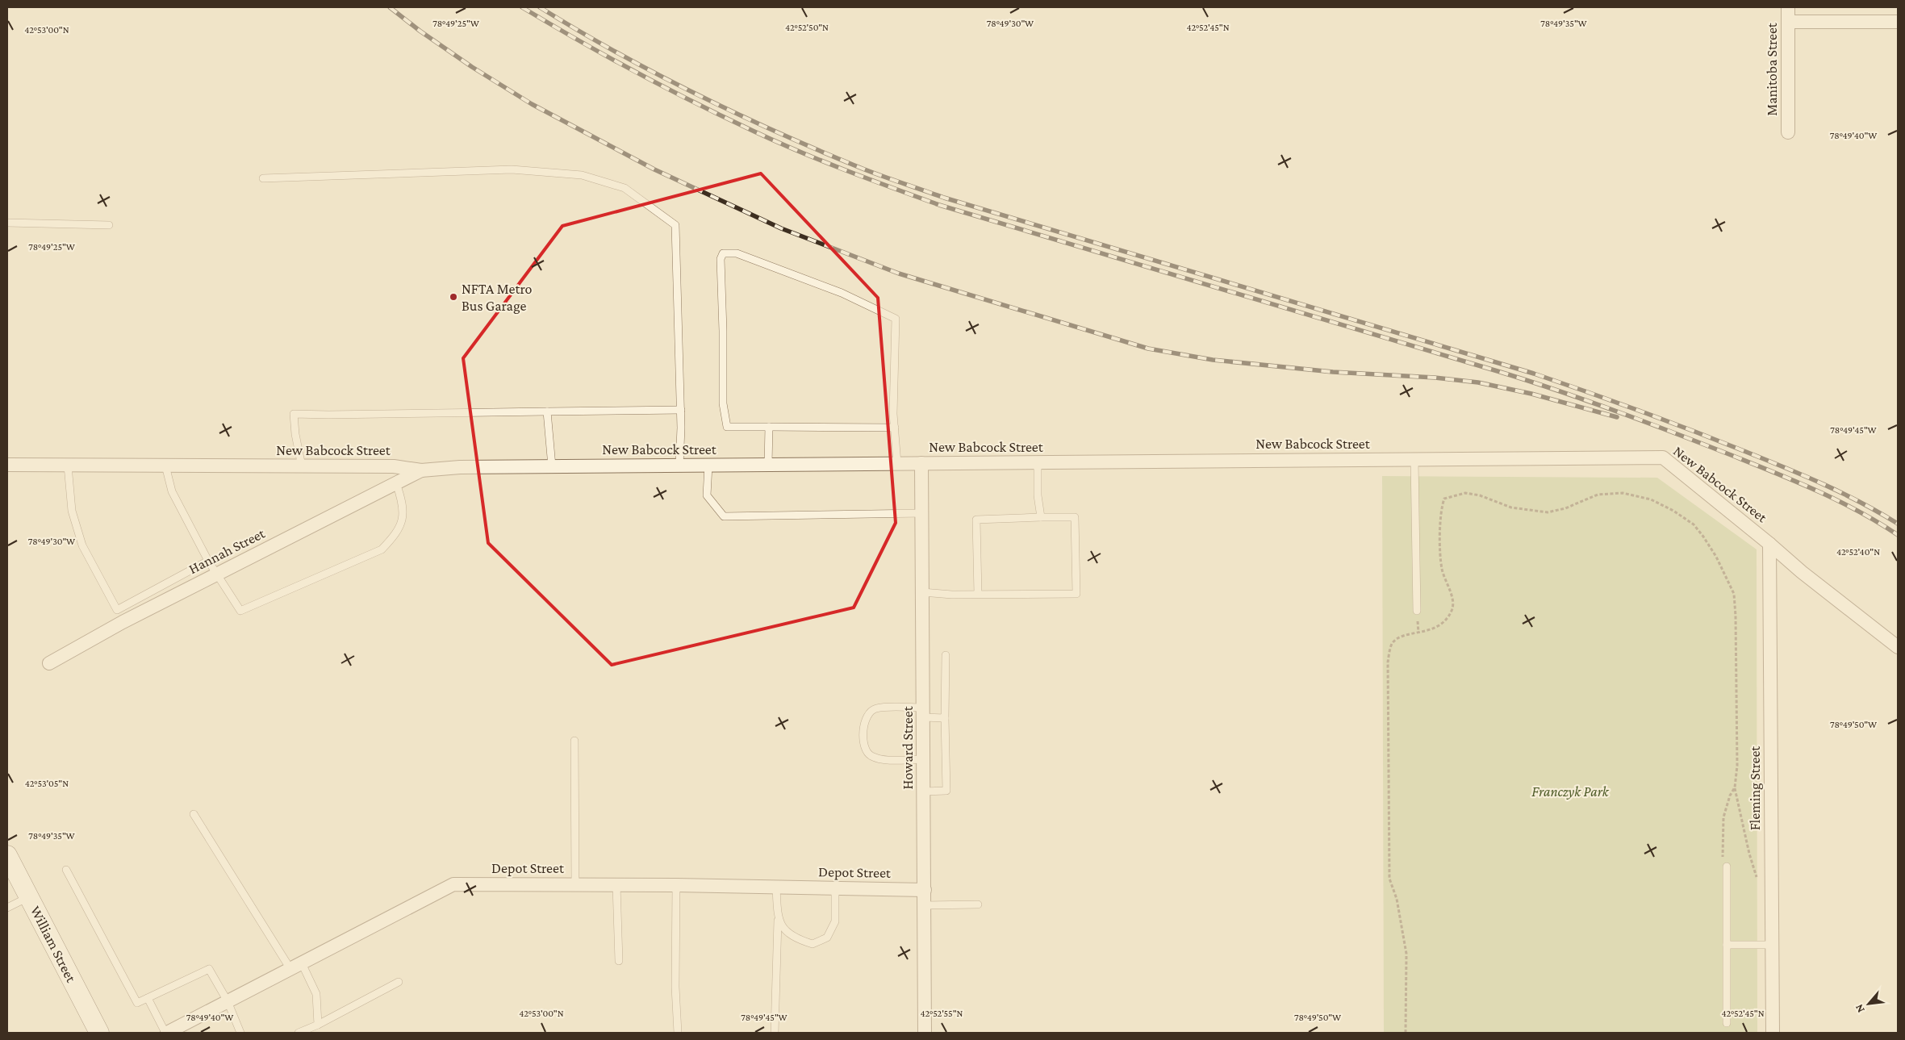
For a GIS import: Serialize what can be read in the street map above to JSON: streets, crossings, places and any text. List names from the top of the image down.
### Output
{
  "streets": {
    "main road": ["William Street"],
    "street": [
      "Manitoba Street",
      "New Babcock Street",
      "Hannah Street",
      "Howard Street",
      "Fleming Street",
      "Depot Street"
    ]
  },
  "crossings": [
    ["New Babcock Street", "Hannah Street"],
    ["New Babcock Street", "Howard Street"],
    ["New Babcock Street", "Fleming Street"],
    ["Howard Street", "Depot Street"]
  ],
  "parks": ["Franczyk Park"],
  "places": ["NFTA Metro Bus Garage"],
  "north": "bottom left",
  "coordinates": [
    "78°49'35\"W",
    "78°49'25\"W",
    "78°49'30\"W",
    "42°52'50\"N",
    "42°52'45\"N",
    "42°53'00\"N",
    "78°49'40\"W",
    "78°49'45\"W",
    "42°52'40\"N",
    "78°49'50\"W",
    "42°53'05\"N",
    "42°52'55\"N"
  ]
}
